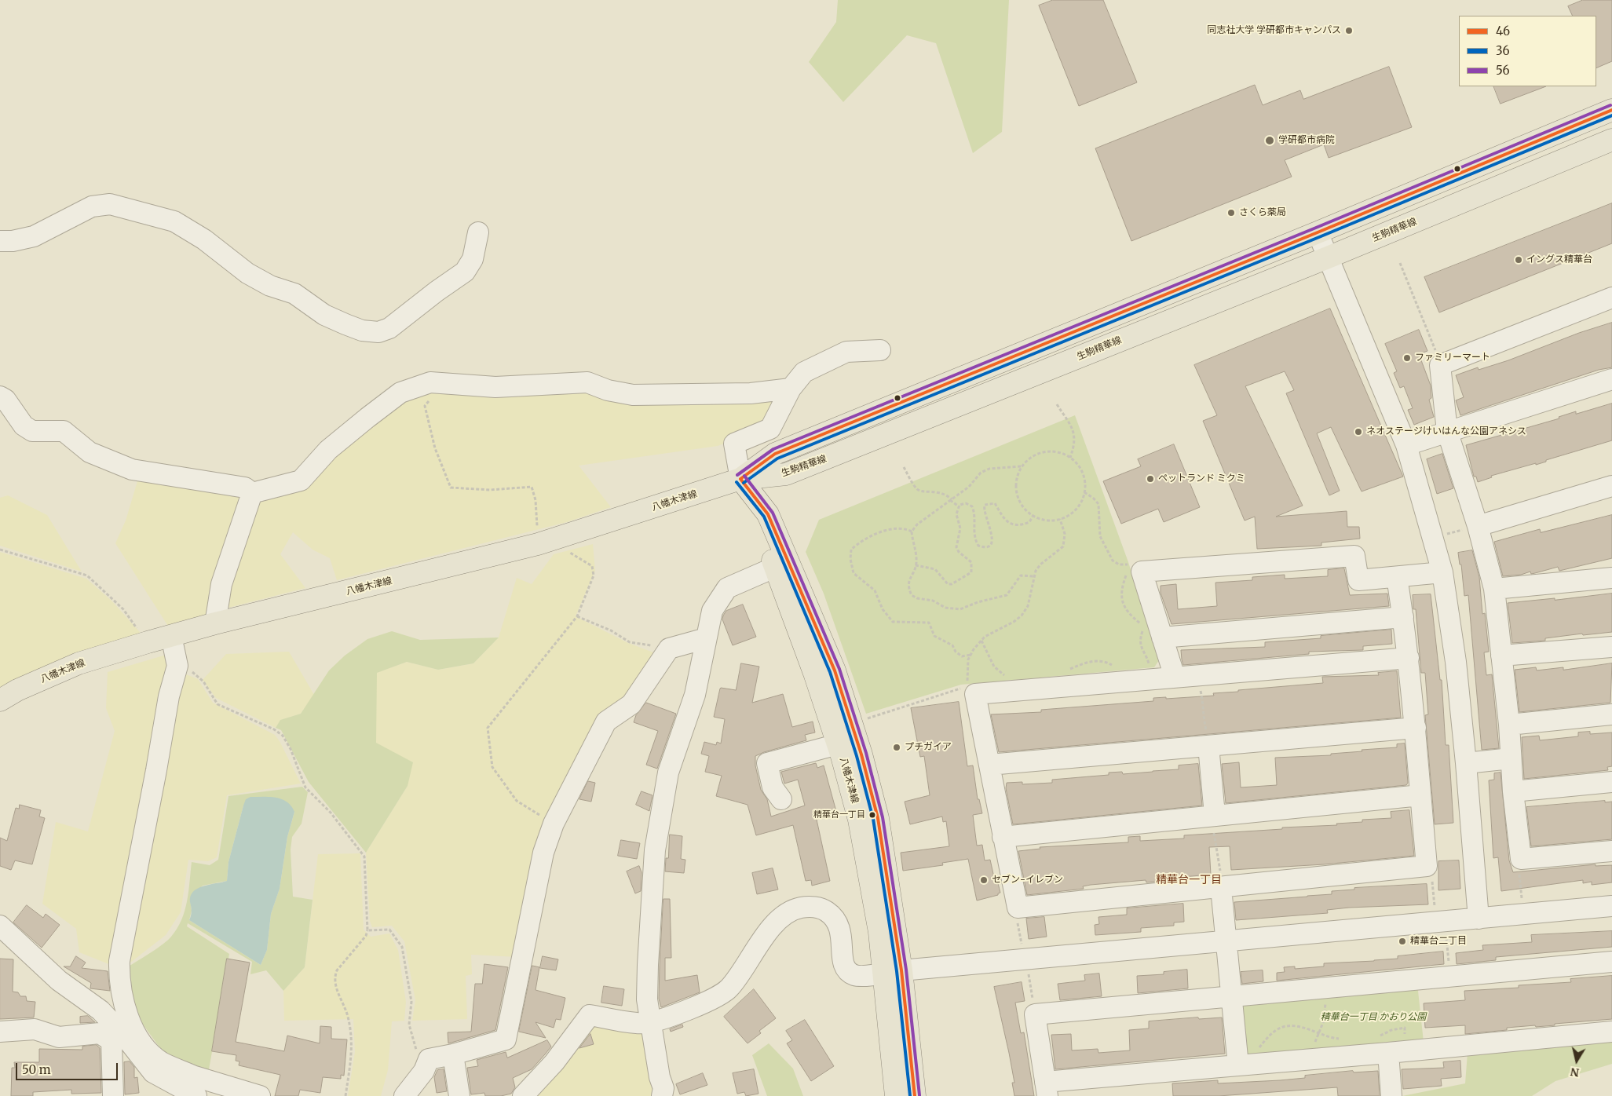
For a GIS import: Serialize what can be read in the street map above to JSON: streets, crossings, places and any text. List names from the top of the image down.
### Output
{
  "streets": {
    "main road": ["生駒精華線", "八幡木津線"]
  },
  "crossings": [
    ["生駒精華線", "八幡木津線"]
  ],
  "districts": ["精華台一丁目"],
  "parks": ["精華台一丁目 かおり公園"],
  "places": [
    "同志社大学 学研都市キャンパス",
    "学研都市病院",
    "さくら薬局",
    "イングス精華台",
    "ファミリーマート",
    "ネオステージけいはんな公園アネシス",
    "ペットランド ミクミ",
    "プチガイア",
    "精華台一丁目",
    "セブン-イレブン",
    "精華台二丁目"
  ],
  "lines": ["transit line 56", "transit line 46", "transit line 36"],
  "legend": ["46", "36", "56"],
  "scale_bar": "50 m",
  "north": "bottom"
}
